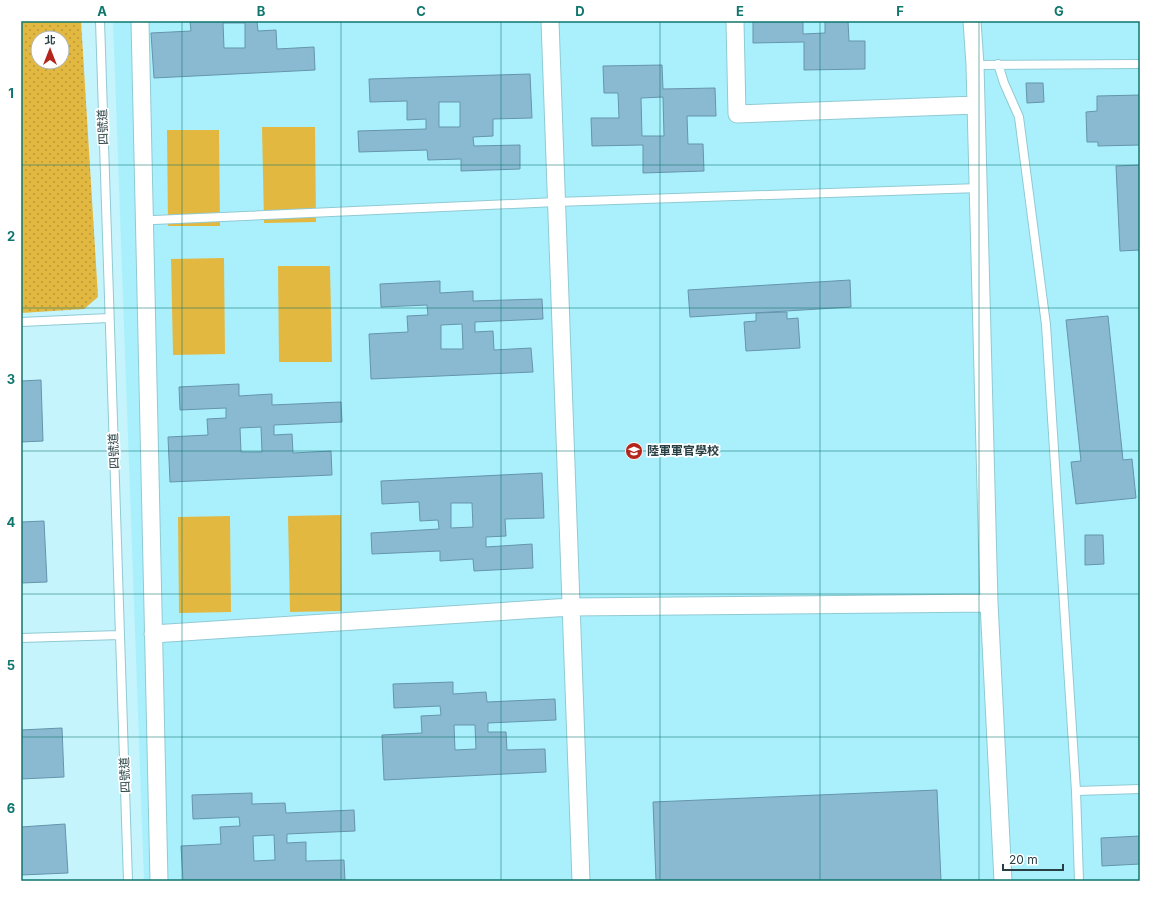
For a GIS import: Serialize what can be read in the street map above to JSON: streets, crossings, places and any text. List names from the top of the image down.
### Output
{
  "streets": {
    "lane": ["四號道"]
  },
  "places": {
    "school or university": ["陸軍軍官學校"]
  },
  "scale_bar": "20 m",
  "north": "top",
  "grid": {
    "columns": [
      "A",
      "B",
      "C",
      "D",
      "E",
      "F",
      "G"
    ],
    "rows": [
      "1",
      "2",
      "3",
      "4",
      "5",
      "6"
    ]
  }
}
